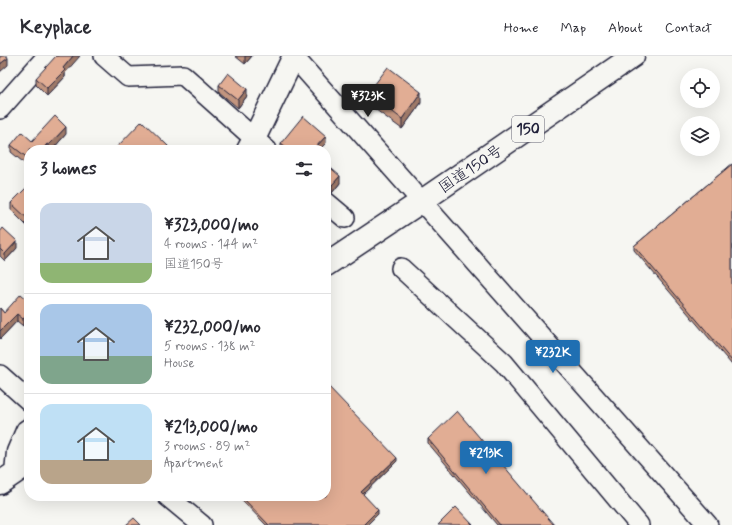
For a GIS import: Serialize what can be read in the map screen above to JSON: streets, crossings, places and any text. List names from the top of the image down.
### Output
{
  "streets": {
    "highway": ["150", "国道150号"]
  },
  "page": {
    "header": "Keyplace",
    "nav": [
      "Home",
      "Map",
      "About",
      "Contact"
    ],
    "price": ["¥323K", "¥232K", "¥213K"],
    "heading": "3 homes",
    "list": [
      {
        "name": "¥323,000/mo",
        "note": "4 rooms · 144 m² · 国道150号"
      },
      {
        "name": "¥232,000/mo",
        "note": "5 rooms · 138 m² · House"
      },
      {
        "name": "¥213,000/mo",
        "note": "3 rooms · 89 m² · Apartment"
      }
    ]
  }
}
